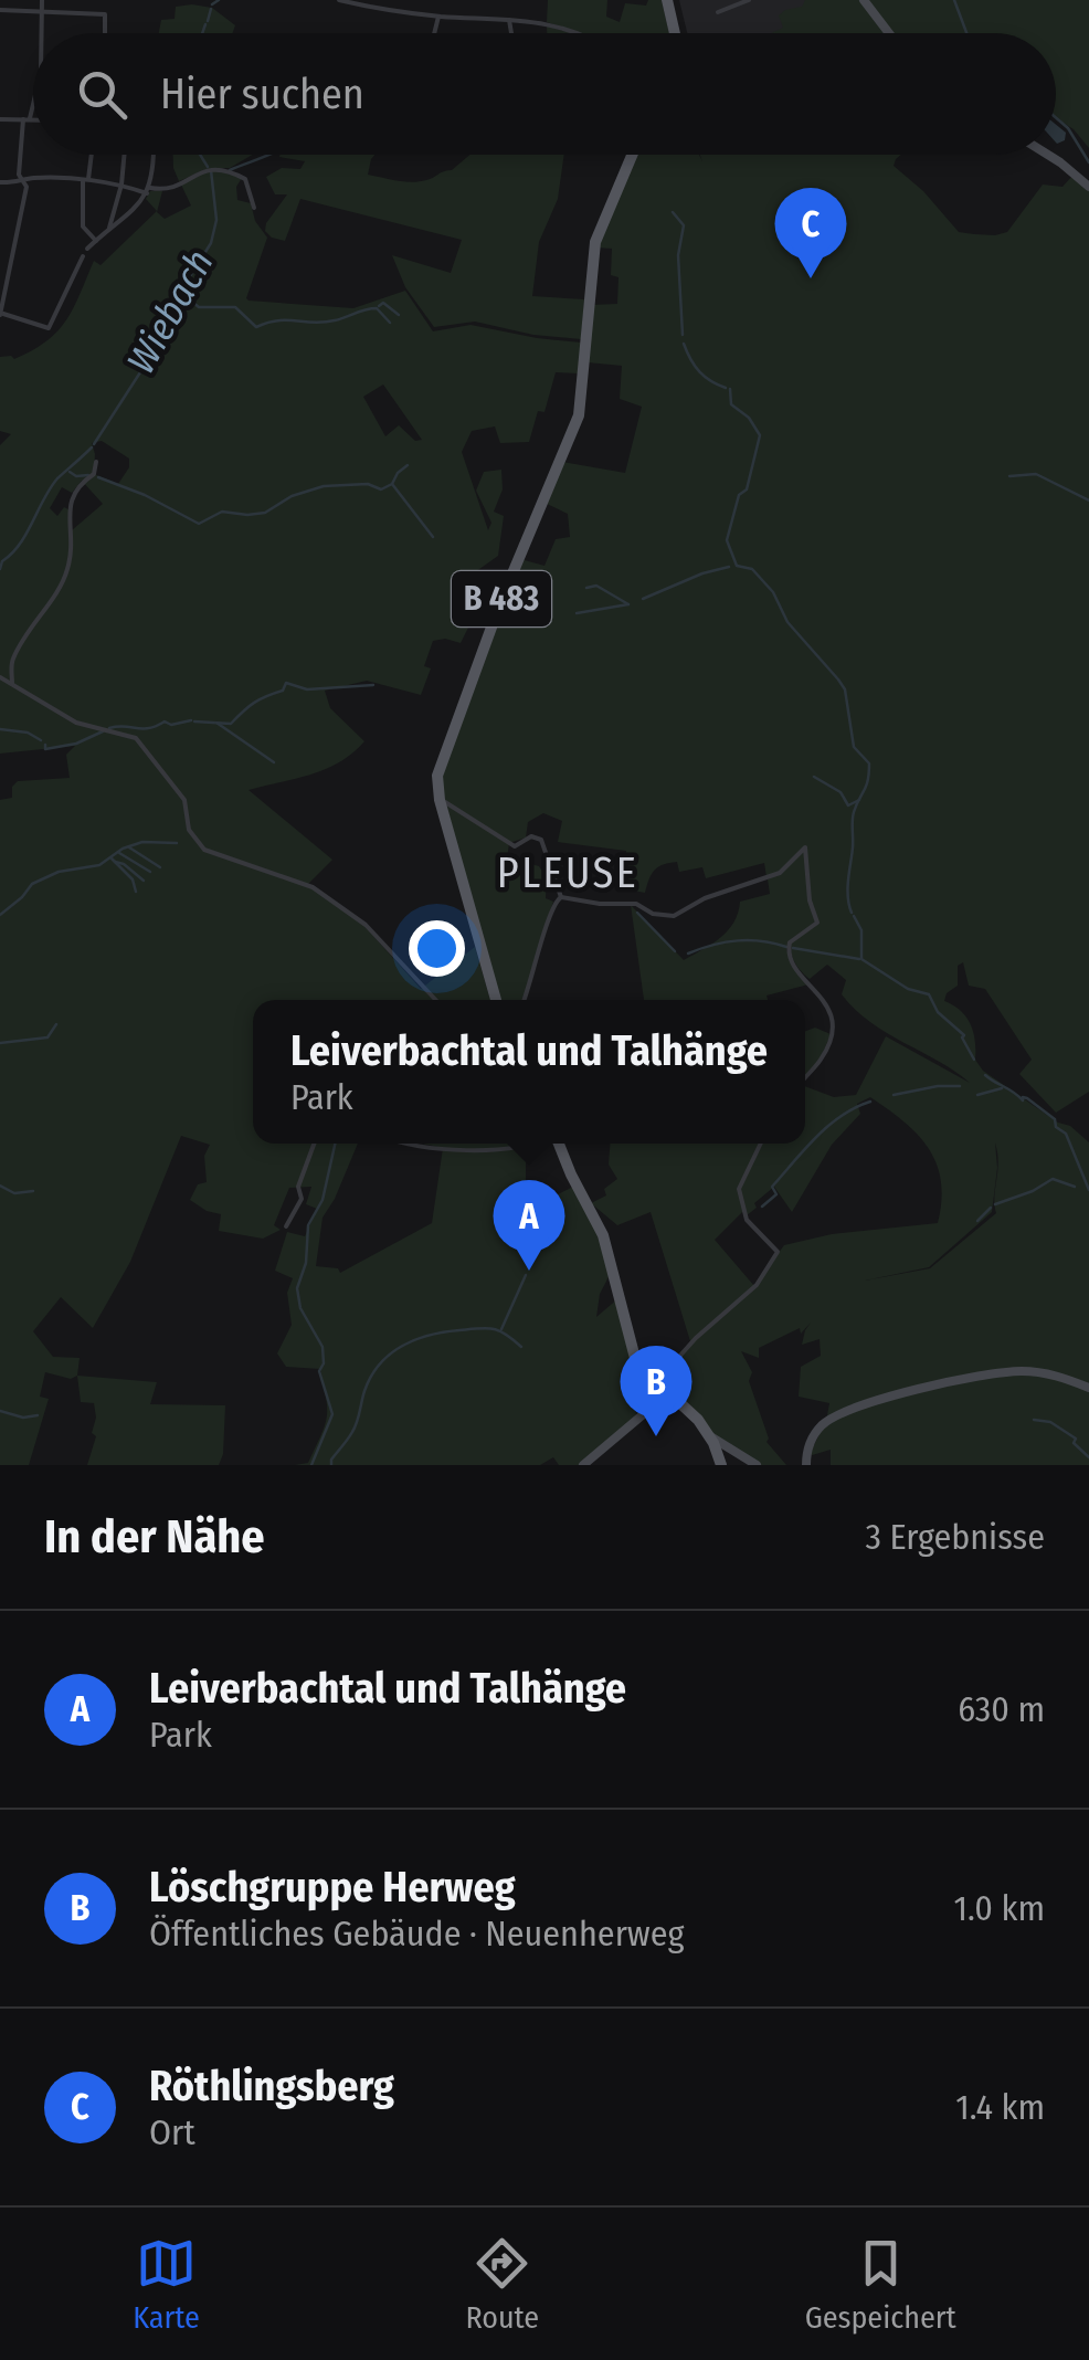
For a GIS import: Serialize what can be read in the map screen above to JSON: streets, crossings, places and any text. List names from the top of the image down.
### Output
{
  "streets": {
    "main road": ["B 483"]
  },
  "districts": ["PLEUSE"],
  "water": ["Wiebach"],
  "page": {
    "search": "Hier suchen",
    "pins": ["C", "A", "B"],
    "popup": ["Leiverbachtal und Talhänge", "Park"],
    "heading": ["In der Nähe", "3 Ergebnisse"],
    "list": [
      {
        "mark": "A",
        "name": "Leiverbachtal und Talhänge",
        "note": "Park",
        "value": "630 m"
      },
      {
        "mark": "B",
        "name": "Löschgruppe Herweg",
        "note": "Öffentliches Gebäude · Neuenherweg",
        "value": "1.0 km"
      },
      {
        "mark": "C",
        "name": "Röthlingsberg",
        "note": "Ort",
        "value": "1.4 km"
      }
    ],
    "nav": ["Karte", "Route", "Gespeichert"]
  }
}
